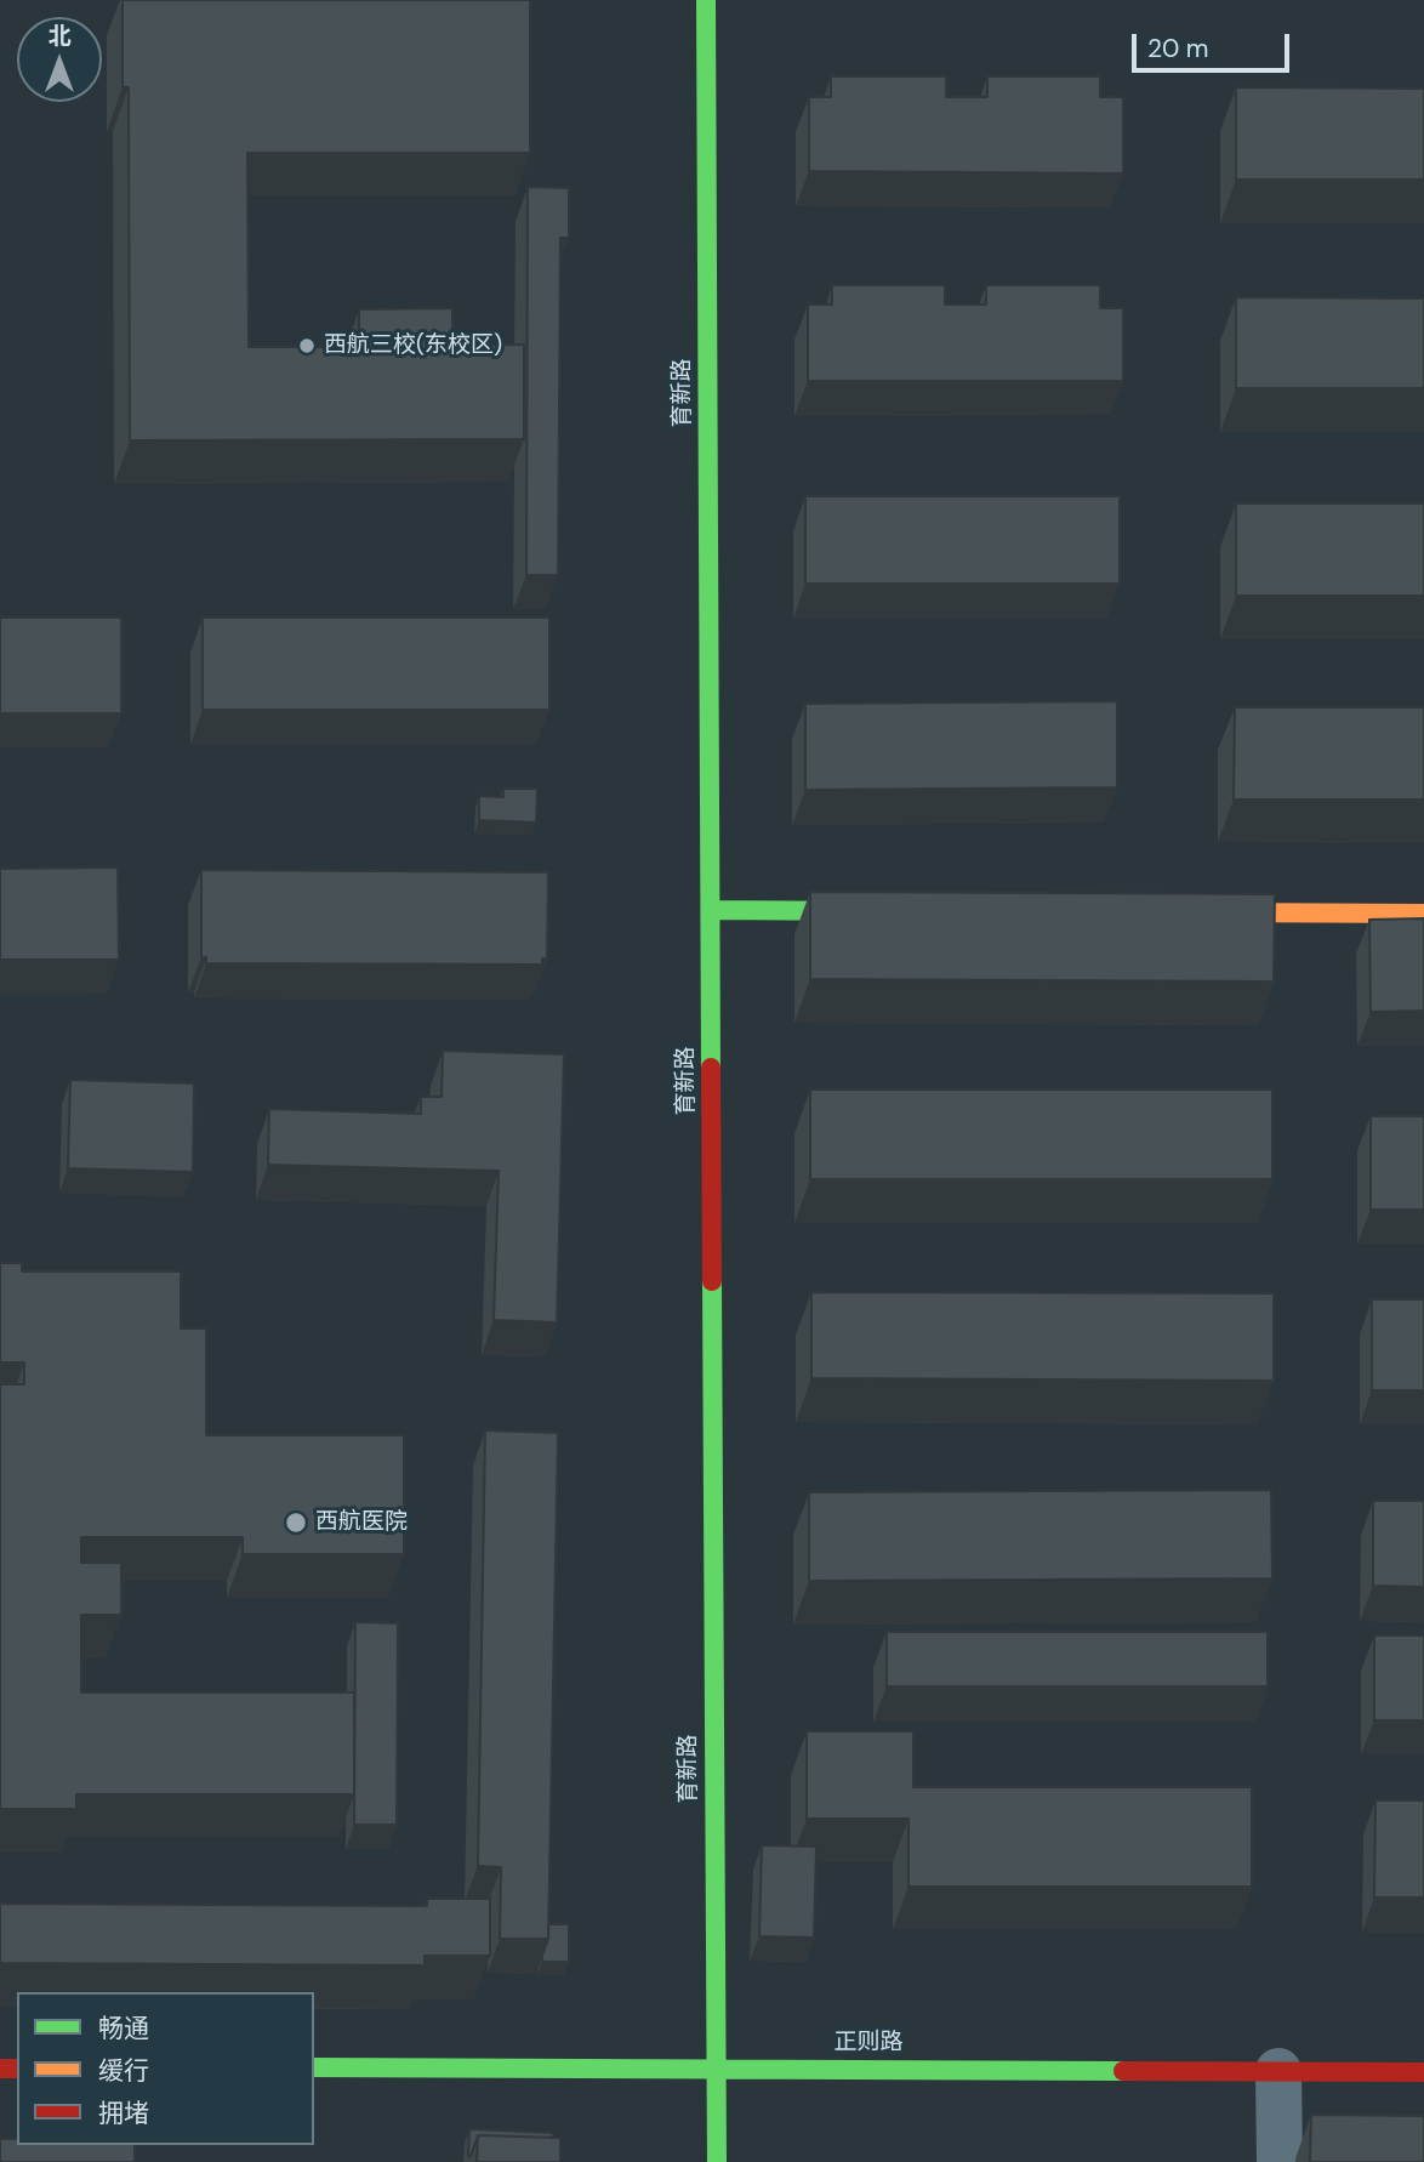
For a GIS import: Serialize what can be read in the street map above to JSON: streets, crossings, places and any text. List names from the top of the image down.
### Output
{
  "streets": {
    "street": ["育新路", "正则路"]
  },
  "crossings": [
    ["育新路", "正则路"]
  ],
  "places": ["西航三校(东校区)", "西航医院"],
  "legend": ["畅通", "缓行", "拥堵"],
  "scale_bar": "20 m",
  "north": "top"
}
